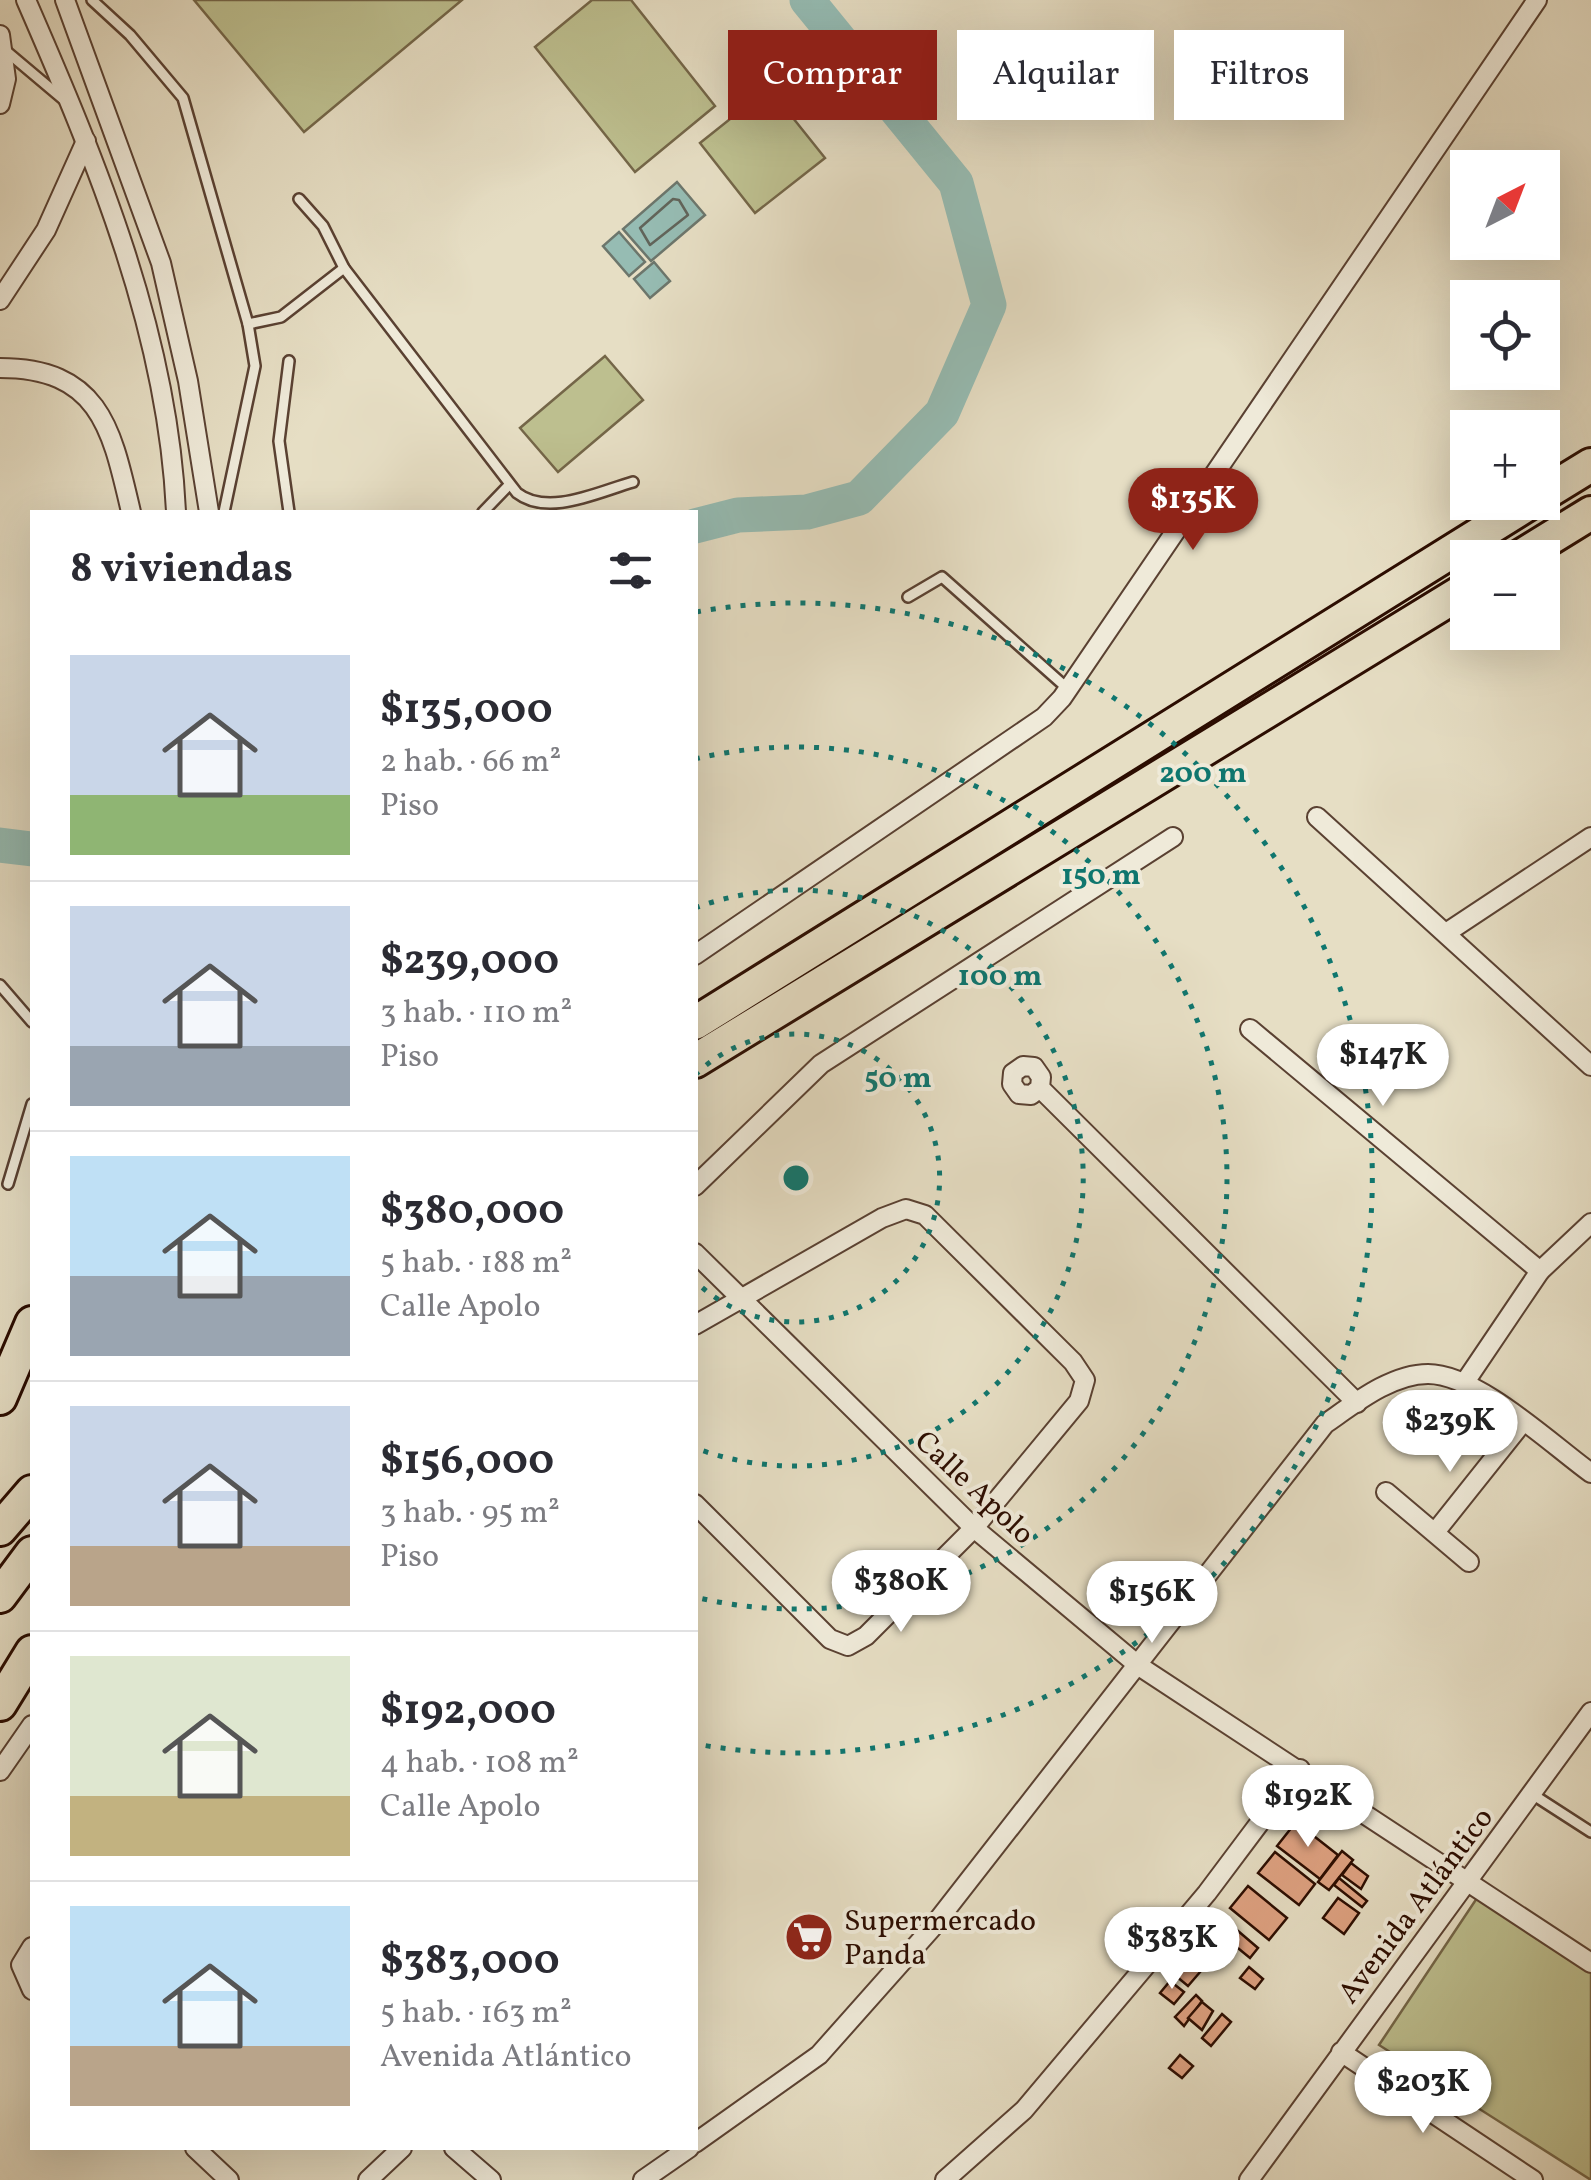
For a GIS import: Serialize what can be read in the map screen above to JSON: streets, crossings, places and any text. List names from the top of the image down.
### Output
{
  "streets": {
    "street": ["Calle Apolo", "Avenida Atlántico"]
  },
  "crossings": [
    ["Calle Apolo", "Avenida Atlántico"]
  ],
  "places": {
    "supermarket": ["Supermercado Panda"]
  },
  "north": "top right",
  "page": {
    "chip": ["Comprar", "Alquilar", "Filtros"],
    "map_buttons": ["+", "−"],
    "price": [
      "$135K",
      "$147K",
      "$239K",
      "$380K",
      "$156K",
      "$192K",
      "$383K",
      "$203K"
    ],
    "heading": "8 viviendas",
    "list": [
      {
        "name": "$135,000",
        "note": "2 hab. · 66 m² · Piso"
      },
      {
        "name": "$239,000",
        "note": "3 hab. · 110 m² · Piso"
      },
      {
        "name": "$380,000",
        "note": "5 hab. · 188 m² · Calle Apolo"
      },
      {
        "name": "$156,000",
        "note": "3 hab. · 95 m² · Piso"
      },
      {
        "name": "$192,000",
        "note": "4 hab. · 108 m² · Calle Apolo"
      },
      {
        "name": "$383,000",
        "note": "5 hab. · 163 m² · Avenida Atlántico"
      }
    ]
  },
  "rings": [
    "200 m",
    "150 m",
    "100 m",
    "50 m"
  ]
}
